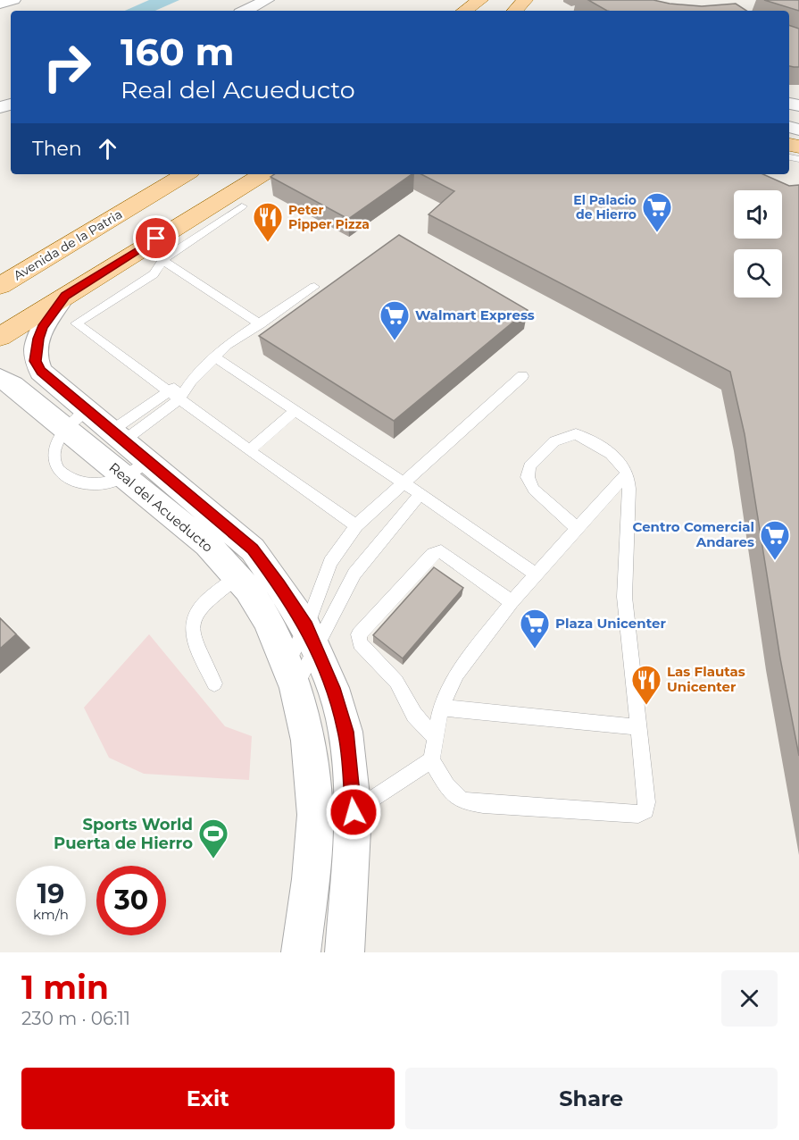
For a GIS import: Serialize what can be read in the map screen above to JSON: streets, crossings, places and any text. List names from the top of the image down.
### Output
{
  "streets": {
    "main road": ["Avenida de la Patria"],
    "street": ["Real del Acueducto"]
  },
  "places": {
    "supermarket": [
      "El Palacio de Hierro",
      "Walmart Express",
      "Centro Comercial Andares",
      "Plaza Unicenter"
    ],
    "restaurant": ["Peter Pipper Pizza", "Las Flautas Unicenter"],
    "sports": ["Sports World Puerta de Hierro"]
  },
  "page": {
    "turn": ["160 m", "Real del Acueducto"],
    "then": "Then",
    "speed": "19 km/h",
    "limit": "30",
    "heading": ["1 min", "230 m · 06:11"],
    "buttons": ["Exit", "Share"]
  }
}
